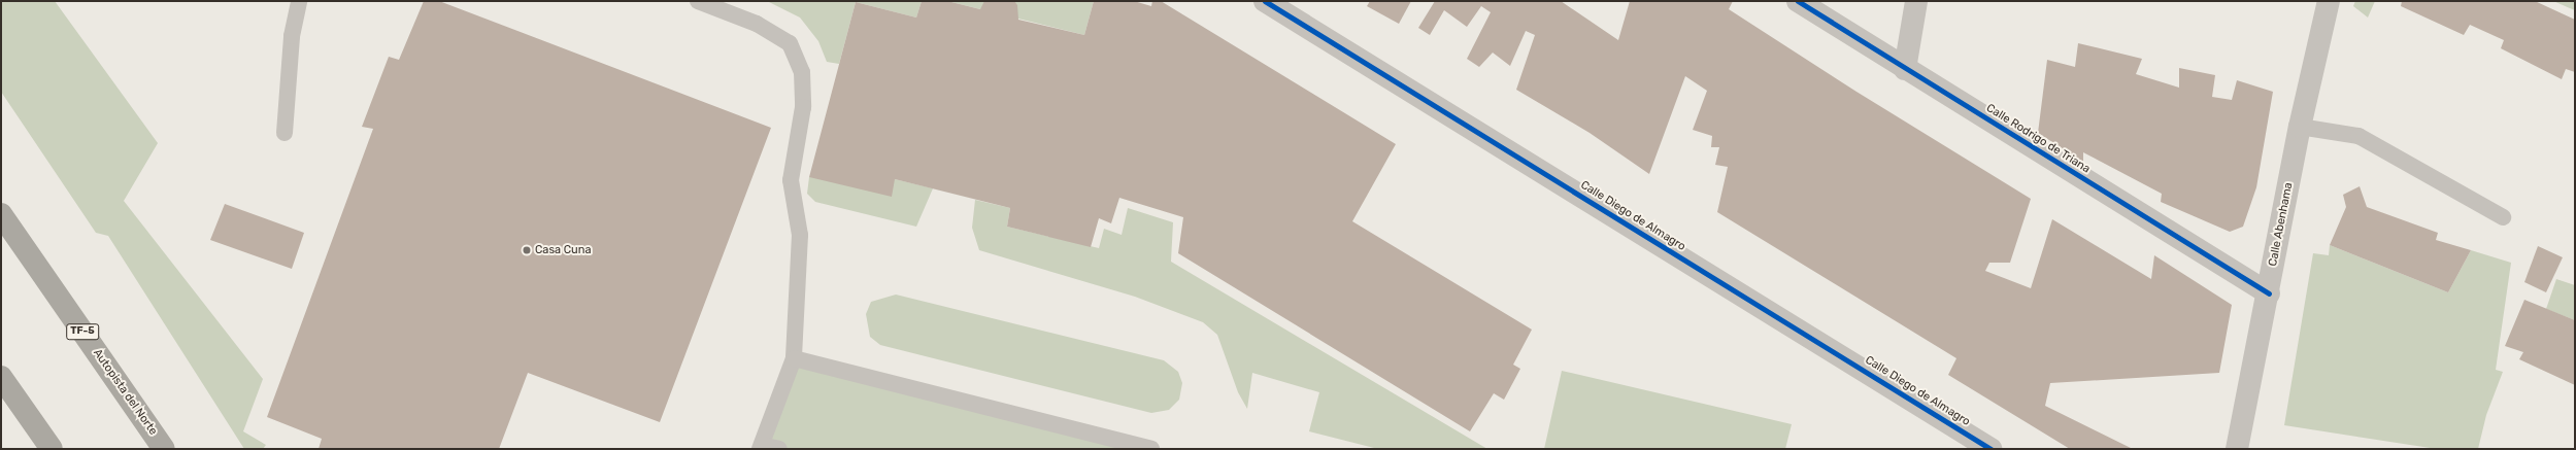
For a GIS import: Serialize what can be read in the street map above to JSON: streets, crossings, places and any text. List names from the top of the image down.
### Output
{
  "streets": {
    "highway": ["TF-5", "Autopista del Norte"],
    "street": ["Calle Rodrigo de Triana", "Calle Diego de Almagro", "Calle Abenhama"]
  },
  "crossings": [
    ["Calle Rodrigo de Triana", "Calle Abenhama"]
  ],
  "places": ["Casa Cuna"]
}
